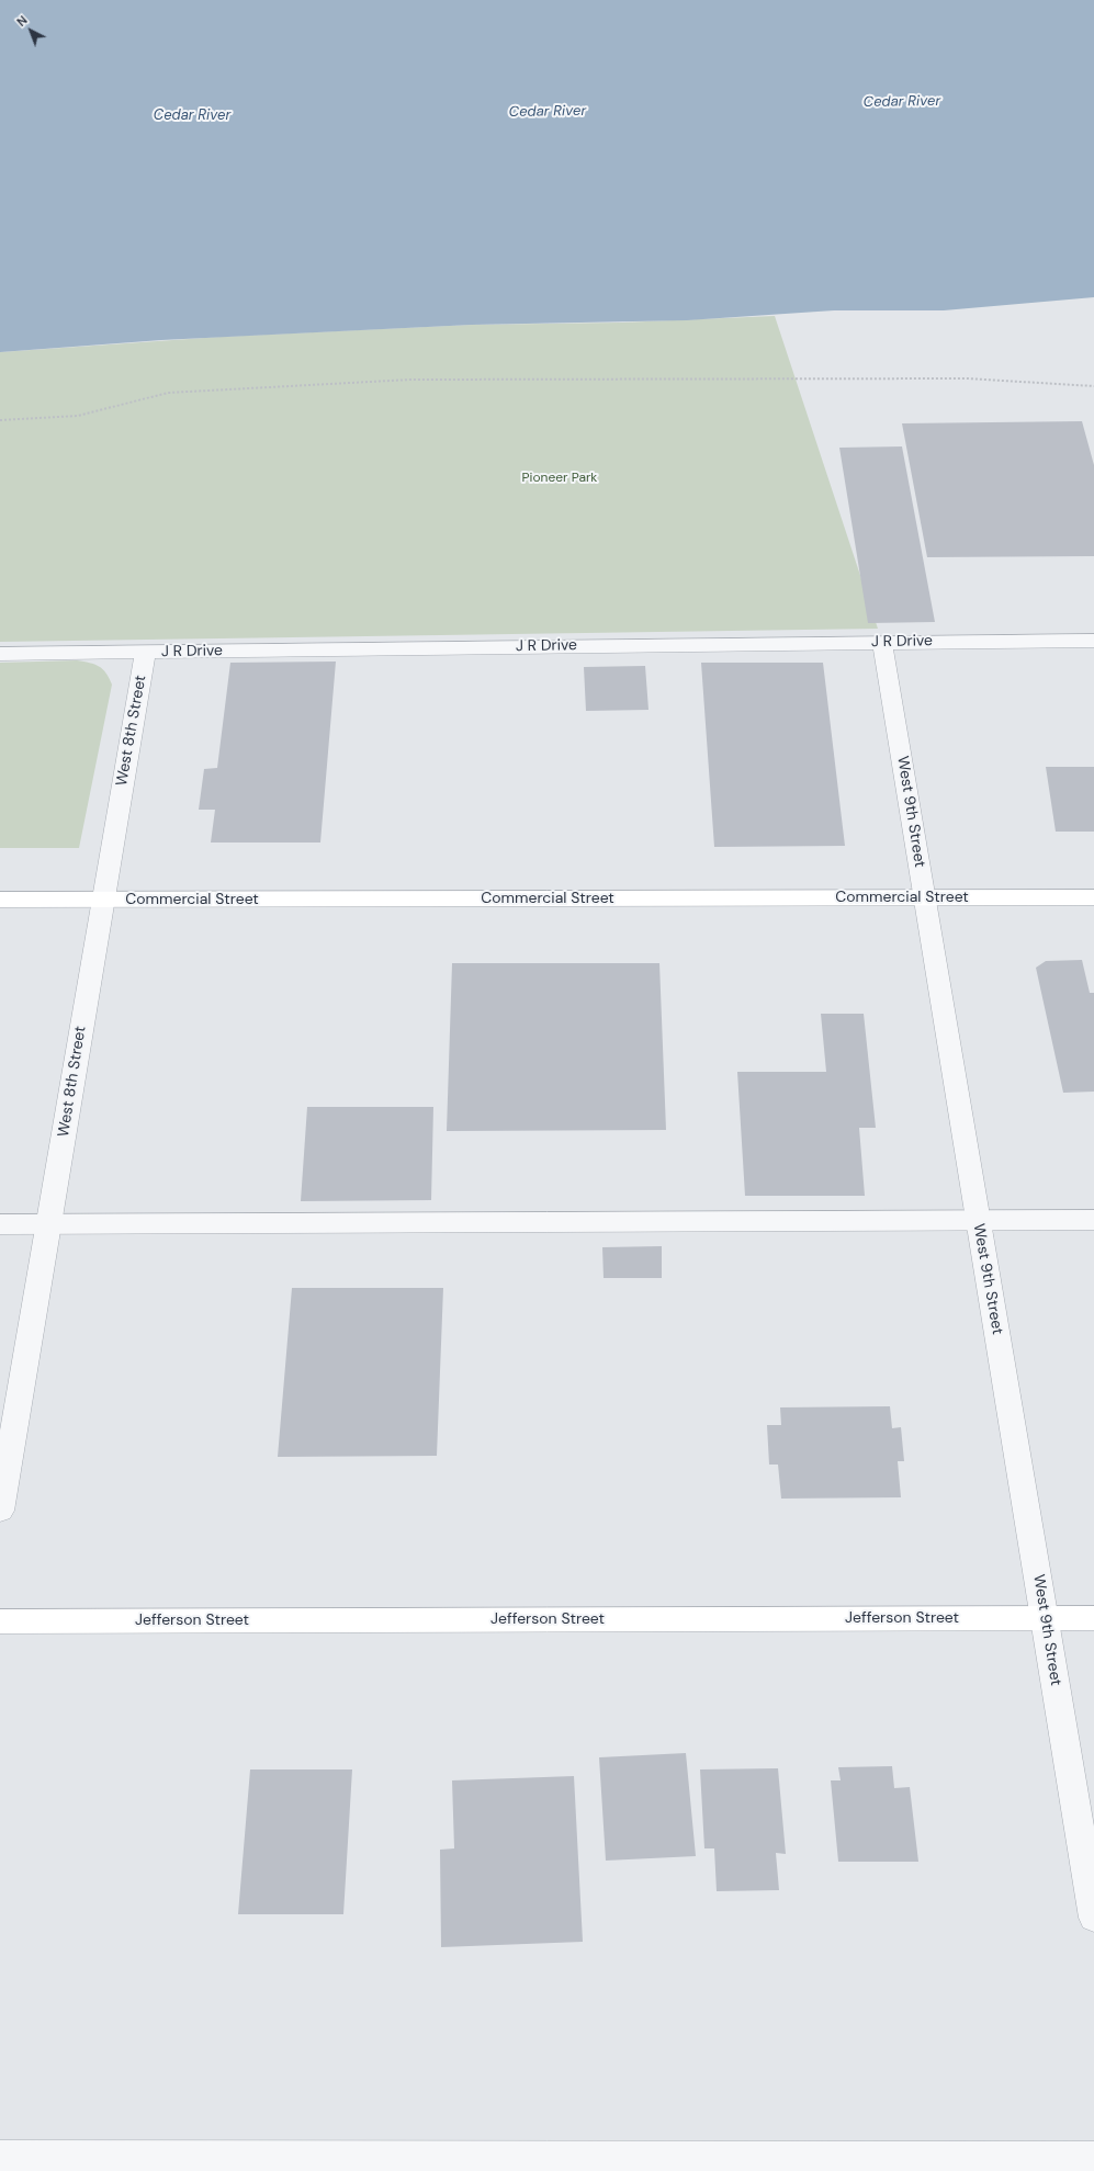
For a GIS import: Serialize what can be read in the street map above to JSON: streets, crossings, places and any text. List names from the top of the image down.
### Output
{
  "streets": {
    "street": [
      "J R Drive",
      "West 8th Street",
      "West 9th Street",
      "Commercial Street",
      "Jefferson Street"
    ]
  },
  "crossings": [
    ["J R Drive", "West 8th Street"],
    ["J R Drive", "West 9th Street"],
    ["West 8th Street", "Commercial Street"],
    ["West 9th Street", "Commercial Street"],
    ["West 9th Street", "Jefferson Street"]
  ],
  "water": ["Cedar River"],
  "parks": ["Pioneer Park"],
  "north": "top left"
}
